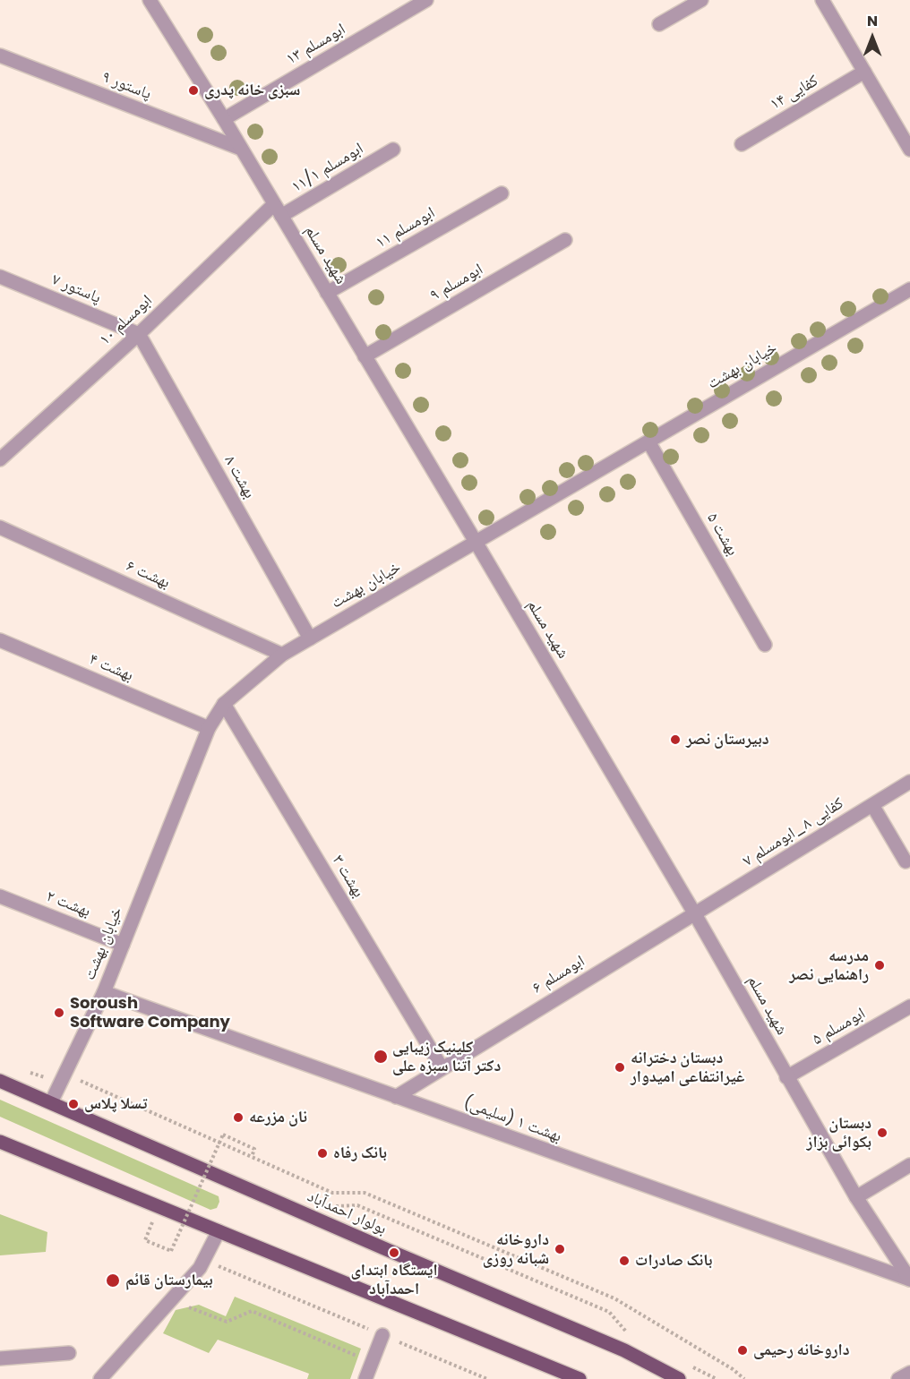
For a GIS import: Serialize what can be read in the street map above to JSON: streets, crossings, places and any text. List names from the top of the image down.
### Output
{
  "streets": {
    "main road": ["بولوار احمدآباد"],
    "street": [
      "ابومسلم ۱۳",
      "پاستور ۹",
      "کفایی ۱۴",
      "ابومسلم ۱۱/۱",
      "ابومسلم ۱۱",
      "شهید مسلم",
      "ابومسلم ۹",
      "پاستور ۷",
      "ابومسلم ۱۰",
      "خیابان بهشت",
      "بهشت ۸",
      "بهشت ۵",
      "بهشت ۶",
      "بهشت ۴",
      "کفایی ۸_ابومسلم ۷",
      "بهشت ۳",
      "بهشت ۲",
      "ابومسلم ۶",
      "ابومسلم ۵",
      "بهشت ۱ (سلیمی)"
    ]
  },
  "crossings": [
    ["ابومسلم ۱۳", "شهید مسلم"],
    ["پاستور ۹", "شهید مسلم"],
    ["ابومسلم ۱۱/۱", "شهید مسلم"],
    ["ابومسلم ۱۱/۱", "ابومسلم ۱۰"],
    ["ابومسلم ۱۱", "شهید مسلم"],
    ["شهید مسلم", "ابومسلم ۹"],
    ["شهید مسلم", "ابومسلم ۱۰"],
    ["شهید مسلم", "خیابان بهشت"],
    ["شهید مسلم", "کفایی ۸_ابومسلم ۷"],
    ["شهید مسلم", "ابومسلم ۶"],
    ["شهید مسلم", "ابومسلم ۵"],
    ["شهید مسلم", "بهشت ۱ (سلیمی)"],
    ["پاستور ۷", "ابومسلم ۱۰"],
    ["پاستور ۷", "بهشت ۸"],
    ["ابومسلم ۱۰", "بهشت ۸"],
    ["خیابان بهشت", "بهشت ۸"],
    ["خیابان بهشت", "بهشت ۵"],
    ["خیابان بهشت", "بهشت ۶"],
    ["خیابان بهشت", "بهشت ۴"],
    ["خیابان بهشت", "بهشت ۳"],
    ["خیابان بهشت", "بهشت ۲"],
    ["خیابان بهشت", "بهشت ۱ (سلیمی)"],
    ["خیابان بهشت", "بولوار احمدآباد"],
    ["کفایی ۸_ابومسلم ۷", "ابومسلم ۶"],
    ["بهشت ۳", "ابومسلم ۶"],
    ["ابومسلم ۶", "بهشت ۱ (سلیمی)"]
  ],
  "places": [
    "سبزی خانه پدری",
    "دبیرستان نصر",
    "مدرسه راهنمایی نصر",
    "Soroush Software Company",
    "کلینیک زیبایی دکتر آتنا سبزه علی",
    "دبستان دخترانه غیرانتفاعی امیدوار",
    "تسلا پلاس",
    "نان مزرعه",
    "دبستان بکوائی بزاز",
    "بانک رفاه",
    "داروخانه شبانه روزی",
    "ایستگاه ابتدای احمدآباد",
    "بانک صادرات",
    "بیمارستان قائم",
    "داروخانه رحیمی"
  ],
  "north": "top"
}
